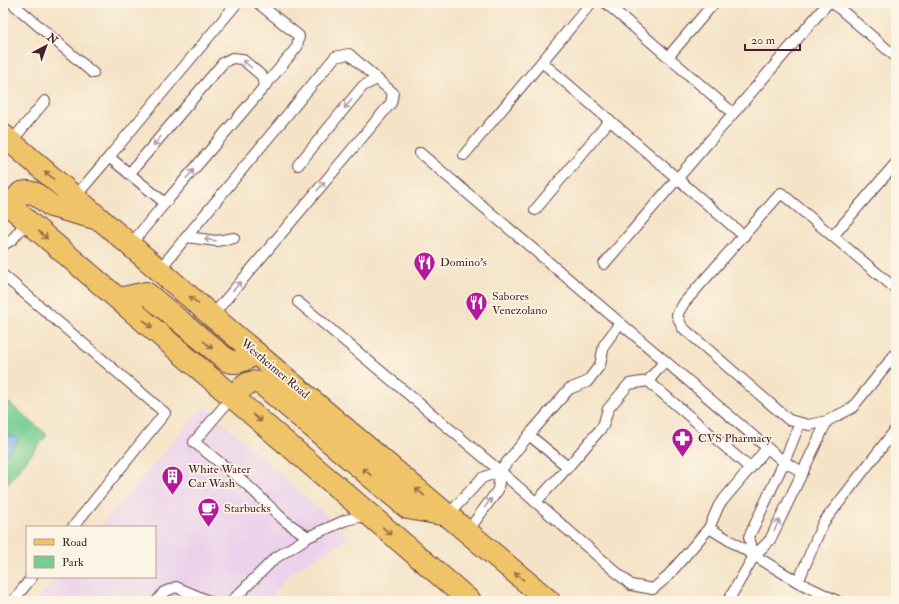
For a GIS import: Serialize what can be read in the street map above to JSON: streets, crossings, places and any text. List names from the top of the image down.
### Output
{
  "streets": {
    "main road": ["Westheimer Road"]
  },
  "places": {
    "restaurant": ["Domino's", "Sabores Venezolano"],
    "pharmacy": ["CVS Pharmacy"],
    "building": ["White Water Car Wash"],
    "cafe": ["Starbucks"]
  },
  "legend": ["Road", "Park"],
  "scale_bar": "20 m",
  "north": "top right"
}
